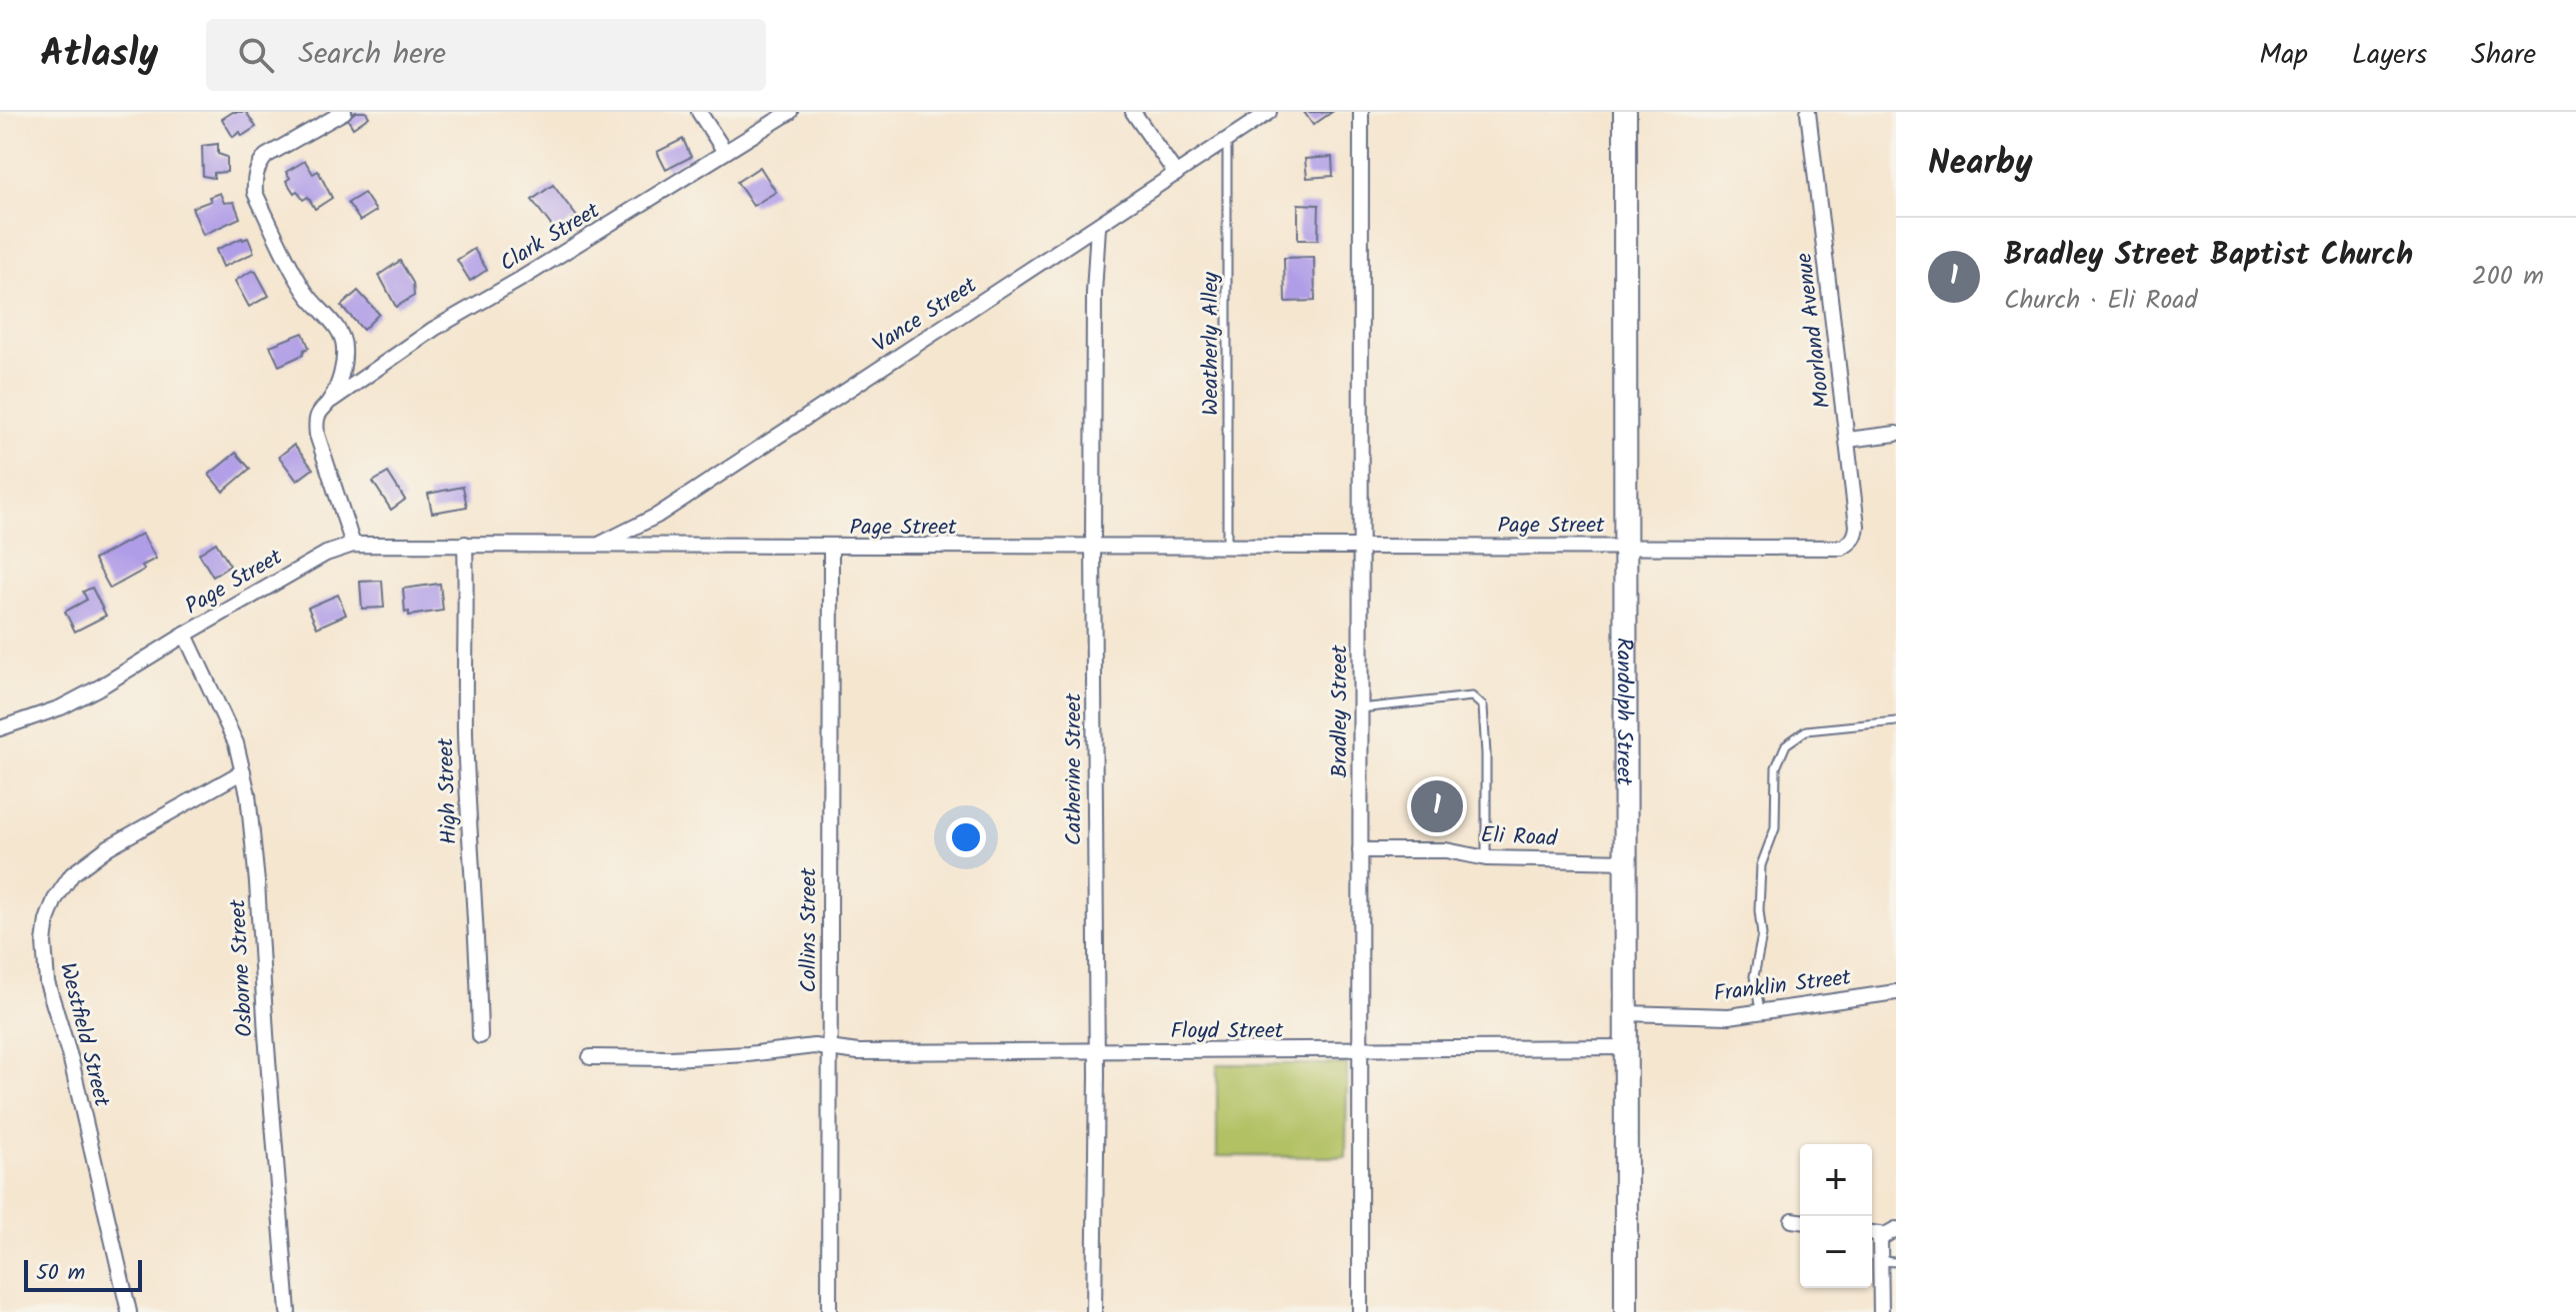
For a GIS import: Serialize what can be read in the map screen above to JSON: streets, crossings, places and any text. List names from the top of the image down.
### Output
{
  "streets": {
    "street": [
      "Clark Street",
      "Vance Street",
      "Moorland Avenue",
      "Page Street",
      "Bradley Street",
      "Randolph Street",
      "Catherine Street",
      "High Street",
      "Eli Road",
      "Collins Street",
      "Osborne Street",
      "Franklin Street",
      "Floyd Street",
      "Westfield Street"
    ],
    "lane": ["Weatherly Alley"]
  },
  "crossings": [
    ["Vance Street", "Weatherly Alley"],
    ["Vance Street", "Page Street"],
    ["Vance Street", "Catherine Street"],
    ["Moorland Avenue", "Page Street"],
    ["Weatherly Alley", "Page Street"],
    ["Page Street", "Bradley Street"],
    ["Page Street", "Randolph Street"],
    ["Page Street", "Catherine Street"],
    ["Page Street", "High Street"],
    ["Page Street", "Collins Street"],
    ["Page Street", "Osborne Street"],
    ["Bradley Street", "Eli Road"],
    ["Bradley Street", "Floyd Street"],
    ["Randolph Street", "Eli Road"],
    ["Randolph Street", "Franklin Street"],
    ["Randolph Street", "Floyd Street"],
    ["Catherine Street", "Floyd Street"],
    ["Collins Street", "Floyd Street"],
    ["Osborne Street", "Westfield Street"]
  ],
  "scale_bar": "50 m",
  "page": {
    "header": "Atlasly",
    "search": "Search here",
    "nav": ["Map", "Layers", "Share"],
    "heading": "Nearby",
    "list": [
      {
        "mark": "1",
        "name": "Bradley Street Baptist Church",
        "note": "Church · Eli Road",
        "value": "200 m"
      }
    ],
    "pins": "1",
    "map_buttons": ["+", "−"],
    "scale": "50 m"
  }
}
